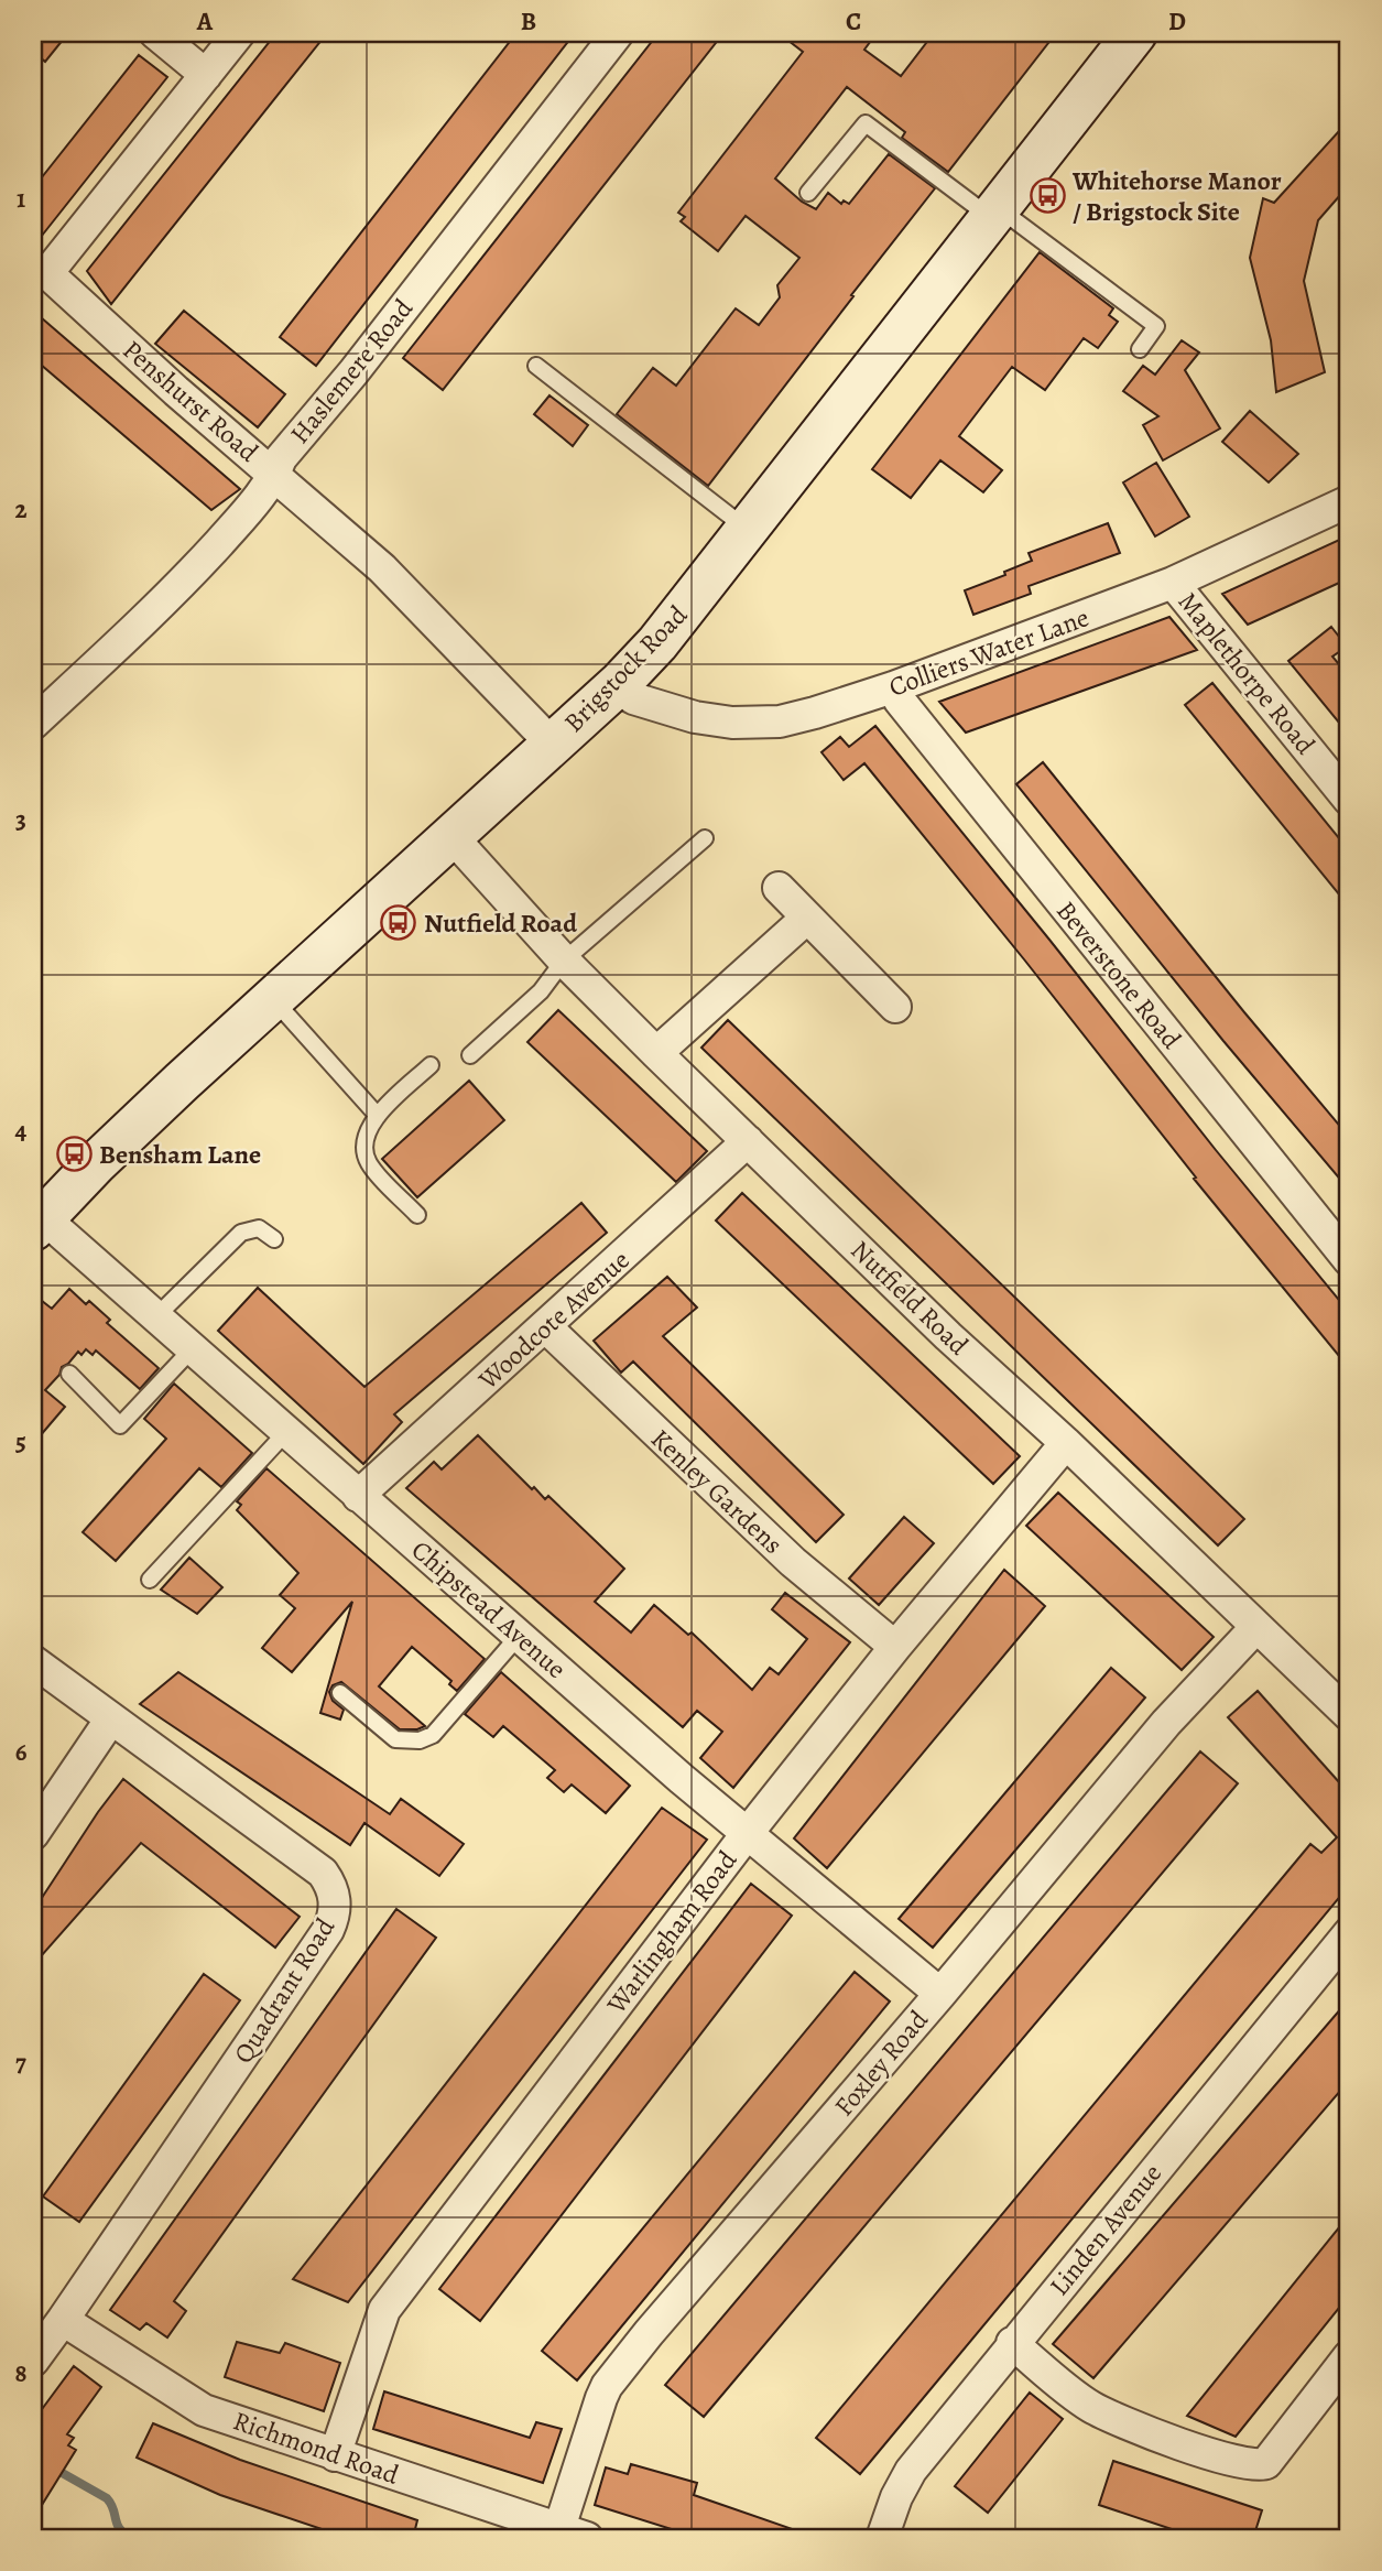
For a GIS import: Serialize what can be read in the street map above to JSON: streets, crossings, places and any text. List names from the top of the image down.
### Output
{
  "streets": {
    "main road": ["Brigstock Road"],
    "street": [
      "Haslemere Road",
      "Penshurst Road",
      "Colliers Water Lane",
      "Maplethorpe Road",
      "Beverstone Road",
      "Nutfield Road",
      "Woodcote Avenue",
      "Kenley Gardens",
      "Chipstead Avenue",
      "Warlingham Road",
      "Quadrant Road",
      "Foxley Road",
      "Linden Avenue",
      "Richmond Road"
    ]
  },
  "crossings": [
    ["Haslemere Road", "Penshurst Road"],
    ["Penshurst Road", "Brigstock Road"],
    ["Colliers Water Lane", "Brigstock Road"],
    ["Colliers Water Lane", "Maplethorpe Road"],
    ["Colliers Water Lane", "Beverstone Road"],
    ["Brigstock Road", "Nutfield Road"],
    ["Brigstock Road", "Chipstead Avenue"],
    ["Nutfield Road", "Woodcote Avenue"],
    ["Nutfield Road", "Warlingham Road"],
    ["Nutfield Road", "Foxley Road"],
    ["Woodcote Avenue", "Kenley Gardens"],
    ["Woodcote Avenue", "Chipstead Avenue"],
    ["Kenley Gardens", "Warlingham Road"],
    ["Chipstead Avenue", "Warlingham Road"],
    ["Chipstead Avenue", "Foxley Road"],
    ["Warlingham Road", "Richmond Road"],
    ["Quadrant Road", "Richmond Road"],
    ["Foxley Road", "Richmond Road"]
  ],
  "places": {
    "bus stop": ["Whitehorse Manor / Brigstock Site", "Nutfield Road", "Bensham Lane"]
  },
  "grid": {
    "columns": [
      "A",
      "B",
      "C",
      "D"
    ],
    "rows": [
      "1",
      "2",
      "3",
      "4",
      "5",
      "6",
      "7",
      "8"
    ]
  }
}
